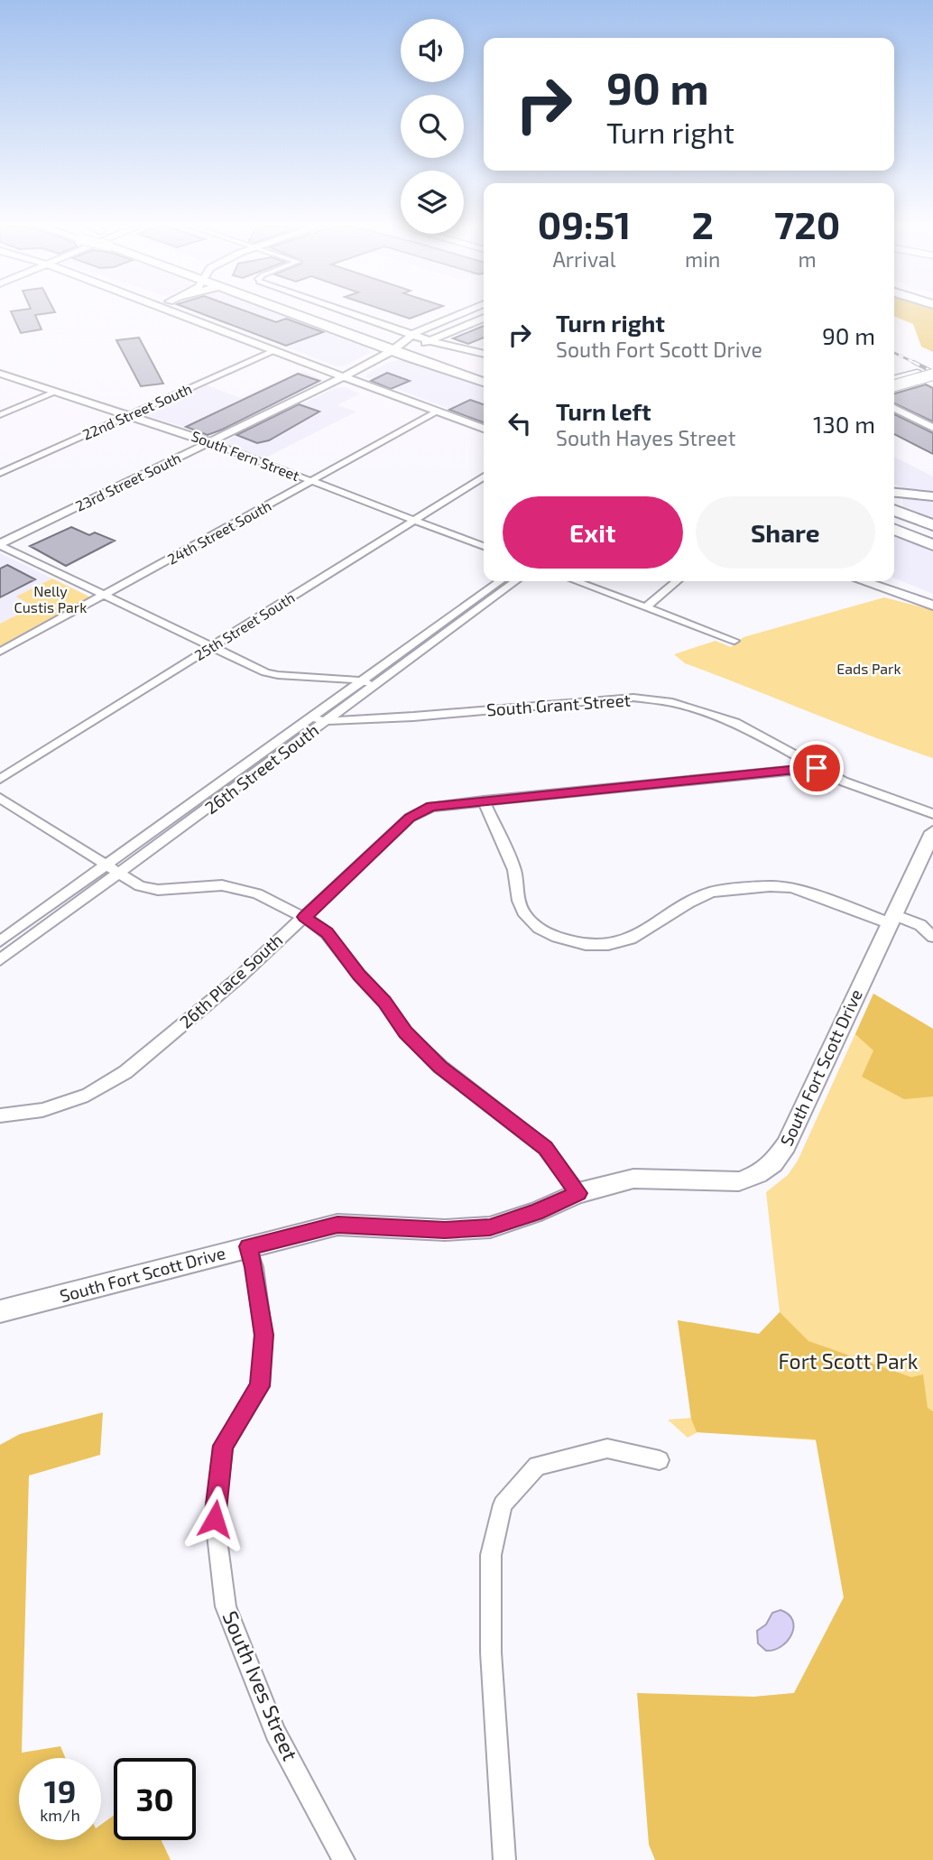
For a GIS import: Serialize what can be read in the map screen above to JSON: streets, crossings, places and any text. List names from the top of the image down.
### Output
{
  "streets": {
    "street": [
      "22nd Street South",
      "South Fern Street",
      "23rd Street South",
      "24th Street South",
      "25th Street South",
      "South Grant Street",
      "26th Street South",
      "26th Place South",
      "South Fort Scott Drive",
      "South Ives Street"
    ]
  },
  "crossings": [
    ["22nd Street South", "South Fern Street"],
    ["South Fern Street", "23rd Street South"],
    ["South Fern Street", "24th Street South"],
    ["South Fern Street", "25th Street South"],
    ["South Grant Street", "26th Street South"],
    ["South Grant Street", "26th Place South"],
    ["South Fort Scott Drive", "South Ives Street"]
  ],
  "parks": ["Nelly Custis Park", "Eads Park", "Fort Scott Park"],
  "page": {
    "turn": ["90 m", "Turn right"],
    "eta": [
      "09:51",
      "Arrival",
      "2",
      "min",
      "720",
      "m"
    ],
    "list": [
      {
        "name": "Turn right",
        "note": "South Fort Scott Drive",
        "value": "90 m"
      },
      {
        "name": "Turn left",
        "note": "South Hayes Street",
        "value": "130 m"
      }
    ],
    "buttons": ["Exit", "Share"],
    "speed": "19 km/h",
    "limit": "30"
  }
}
